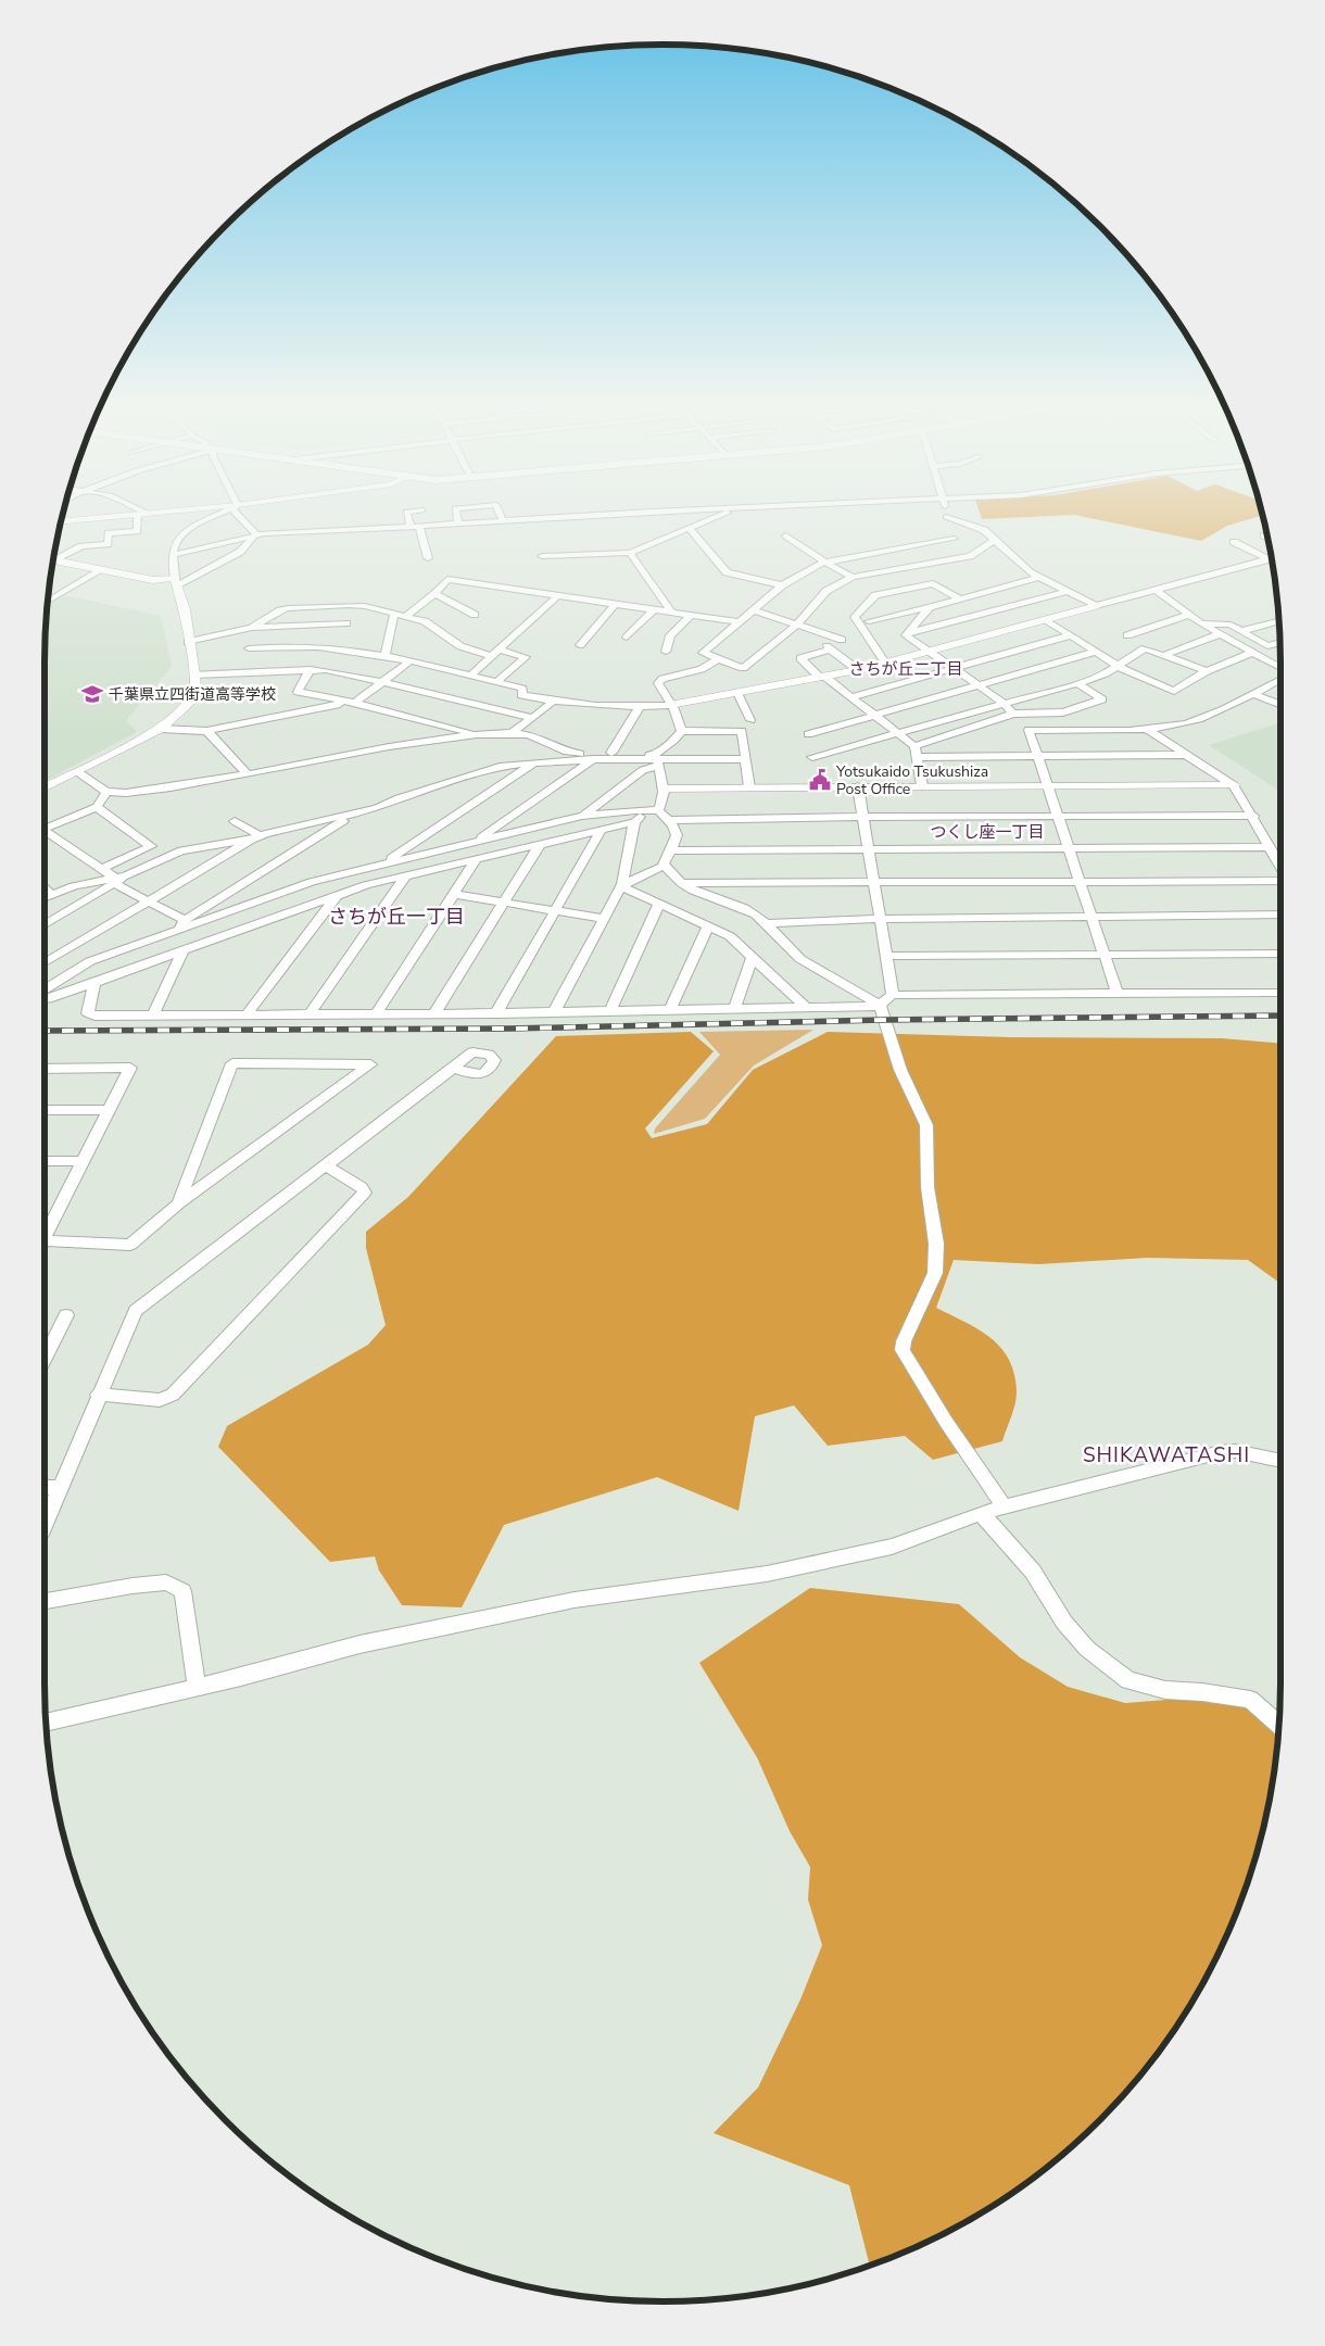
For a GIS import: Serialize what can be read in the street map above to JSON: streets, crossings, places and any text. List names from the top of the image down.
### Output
{
  "districts": [
    "さちが丘二丁目",
    "つくし座一丁目",
    "さちが丘一丁目",
    "SHIKAWATASHI"
  ],
  "places": {
    "school or university": ["千葉県立四街道高等学校"],
    "public building": ["Yotsukaido Tsukushiza Post Office"]
  }
}
